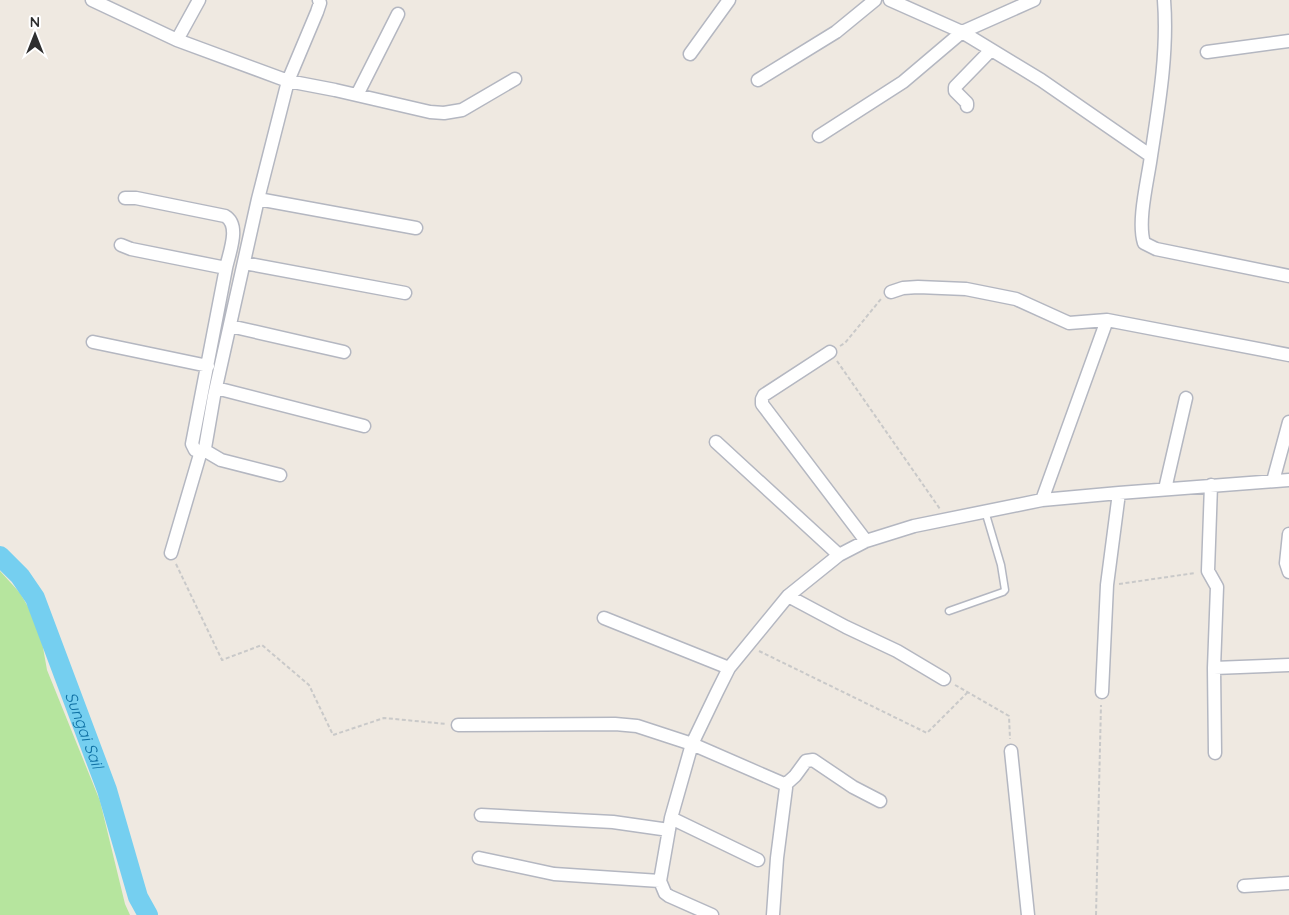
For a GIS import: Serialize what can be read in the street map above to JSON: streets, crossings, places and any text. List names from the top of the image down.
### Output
{
  "water": ["Sungai Sail"],
  "north": "top"
}
